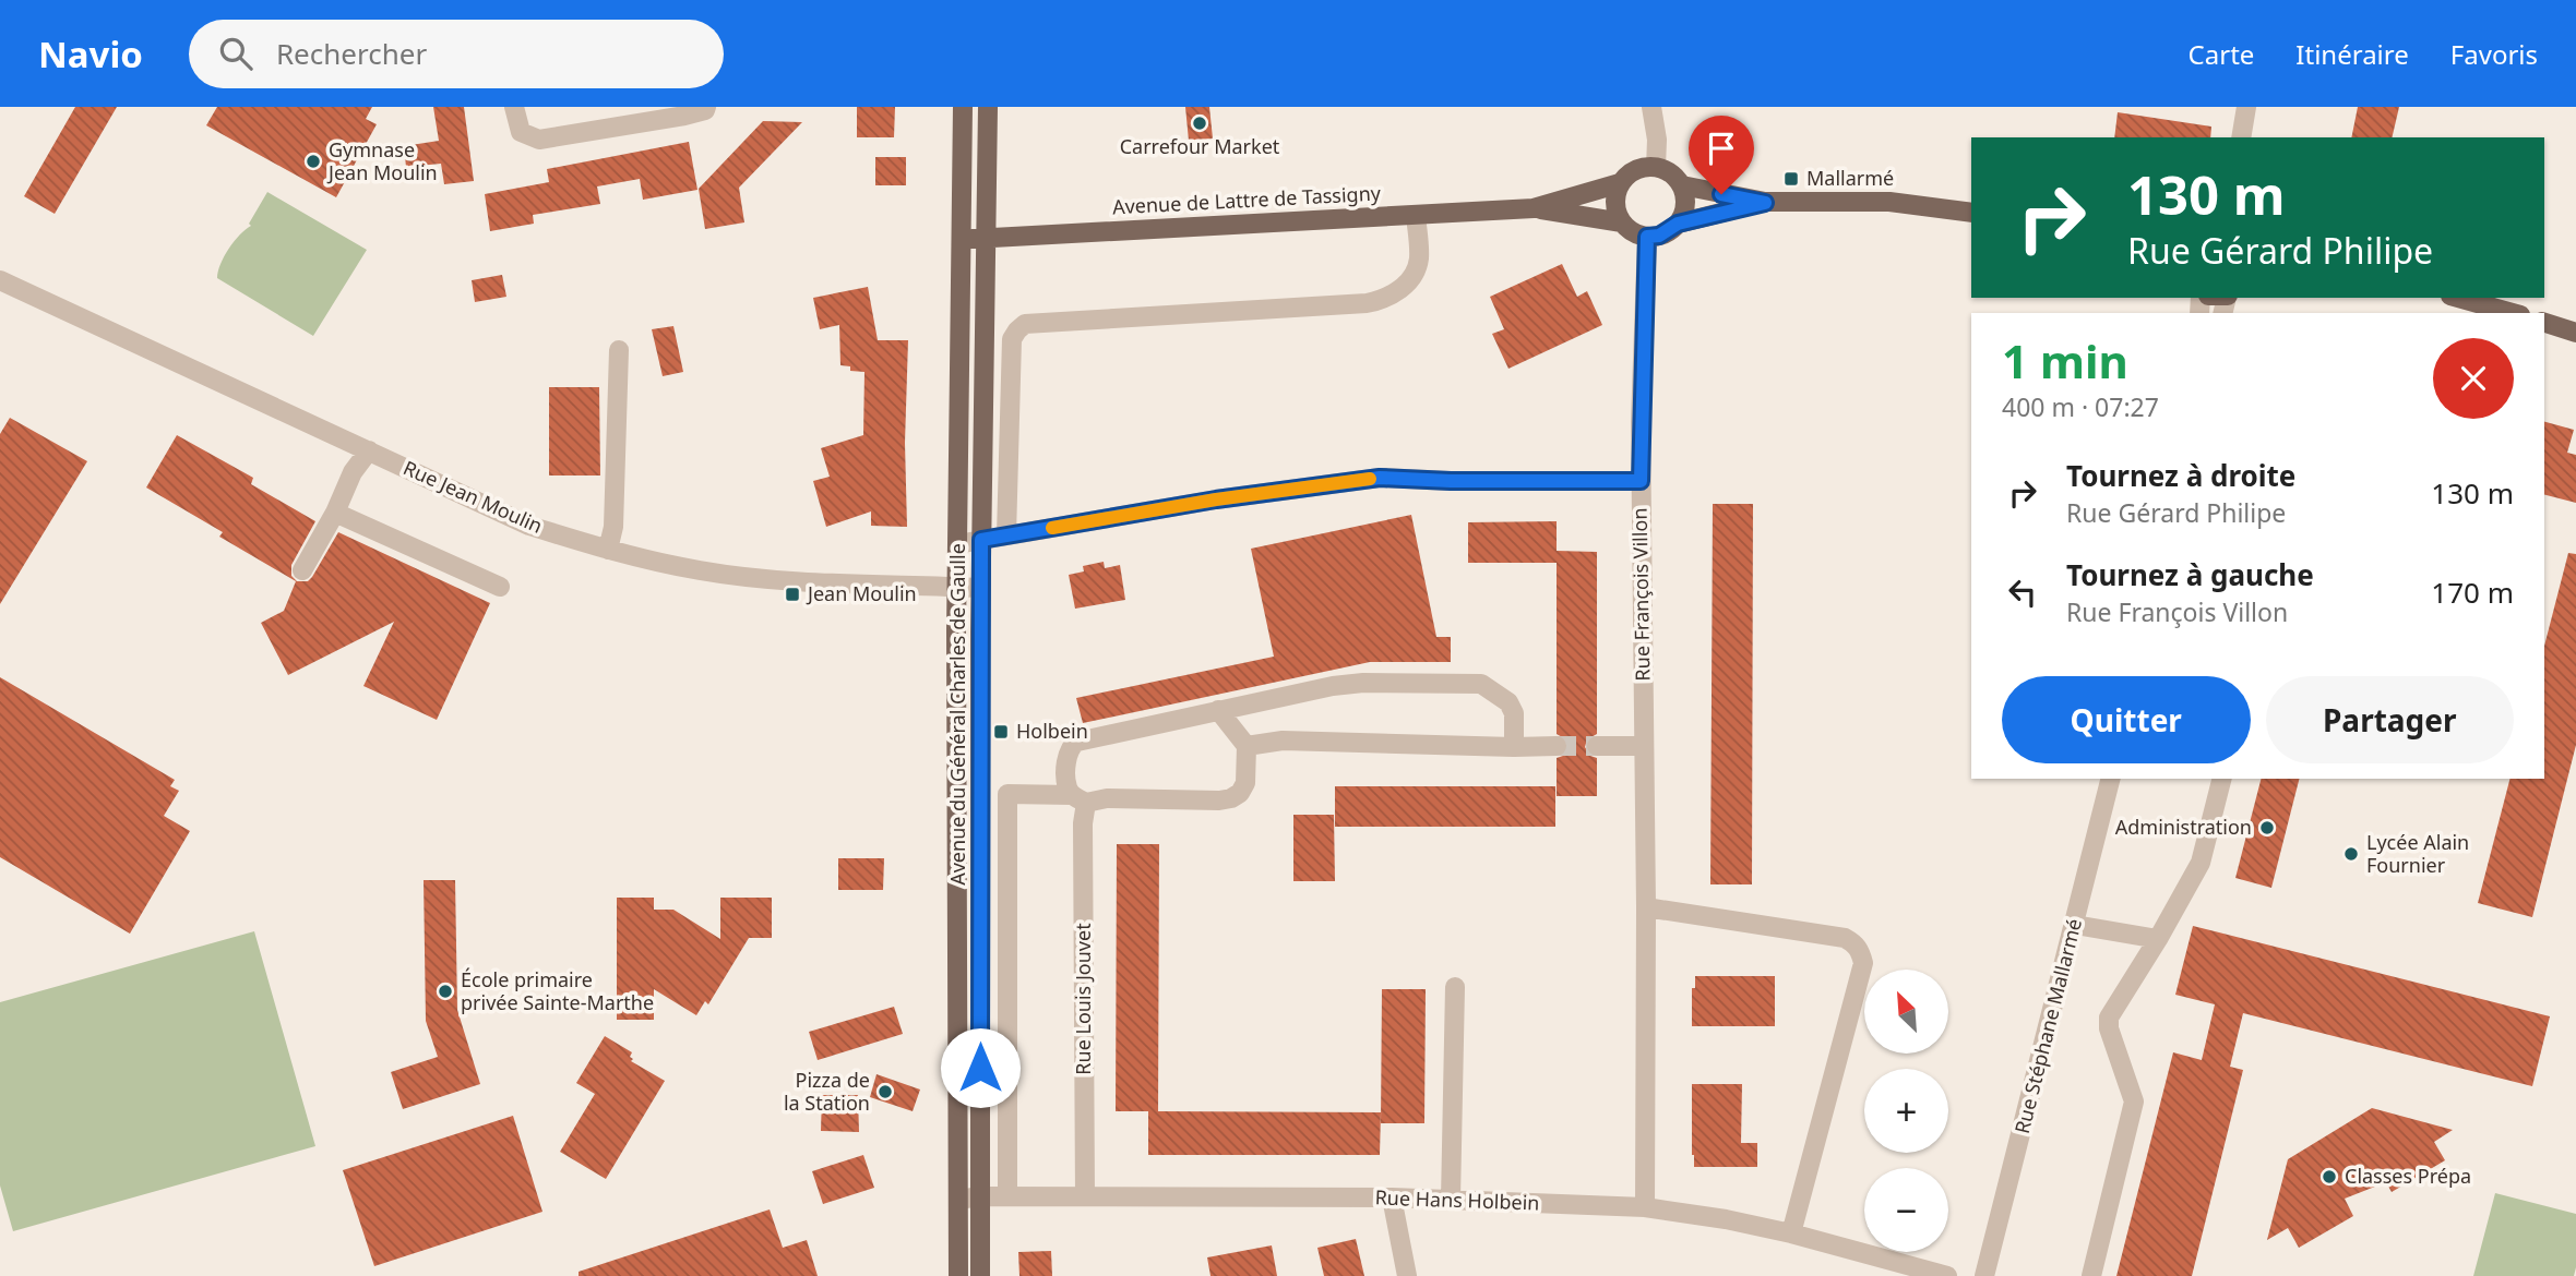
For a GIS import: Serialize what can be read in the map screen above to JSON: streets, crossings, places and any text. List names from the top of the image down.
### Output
{
  "streets": {
    "main road": ["Avenue de Lattre de Tassigny", "Avenue du Général Charles de Gaulle"],
    "street": [
      "Rue Jean Moulin",
      "Rue François Villon",
      "Rue Louis Jouvet",
      "Rue Stéphane Mallarmé",
      "Rue Hans Holbein"
    ]
  },
  "crossings": [
    ["Avenue de Lattre de Tassigny", "Rue François Villon"],
    ["Avenue de Lattre de Tassigny", "Avenue du Général Charles de Gaulle"],
    ["Rue Jean Moulin", "Avenue du Général Charles de Gaulle"],
    ["Rue François Villon", "Rue Hans Holbein"],
    ["Avenue du Général Charles de Gaulle", "Rue Hans Holbein"],
    ["Rue Louis Jouvet", "Rue Hans Holbein"]
  ],
  "places": {
    "other": [
      "Carrefour Market",
      "Gymnase Jean Moulin",
      "Administration",
      "Lycée Alain Fournier",
      "École primaire privée Sainte-Marthe",
      "Pizza de la Station",
      "Classes Prépa"
    ],
    "transit": ["Mallarmé", "Jean Moulin", "Holbein"]
  },
  "north": "top left",
  "page": {
    "header": "Navio",
    "search": "Rechercher",
    "nav": ["Carte", "Itinéraire", "Favoris"],
    "turn": ["130 m", "Rue Gérard Philipe"],
    "heading": ["1 min", "400 m · 07:27"],
    "list": [
      {
        "name": "Tournez à droite",
        "note": "Rue Gérard Philipe",
        "value": "130 m"
      },
      {
        "name": "Tournez à gauche",
        "note": "Rue François Villon",
        "value": "170 m"
      }
    ],
    "buttons": ["Quitter", "Partager"],
    "map_buttons": ["+", "−"]
  }
}
